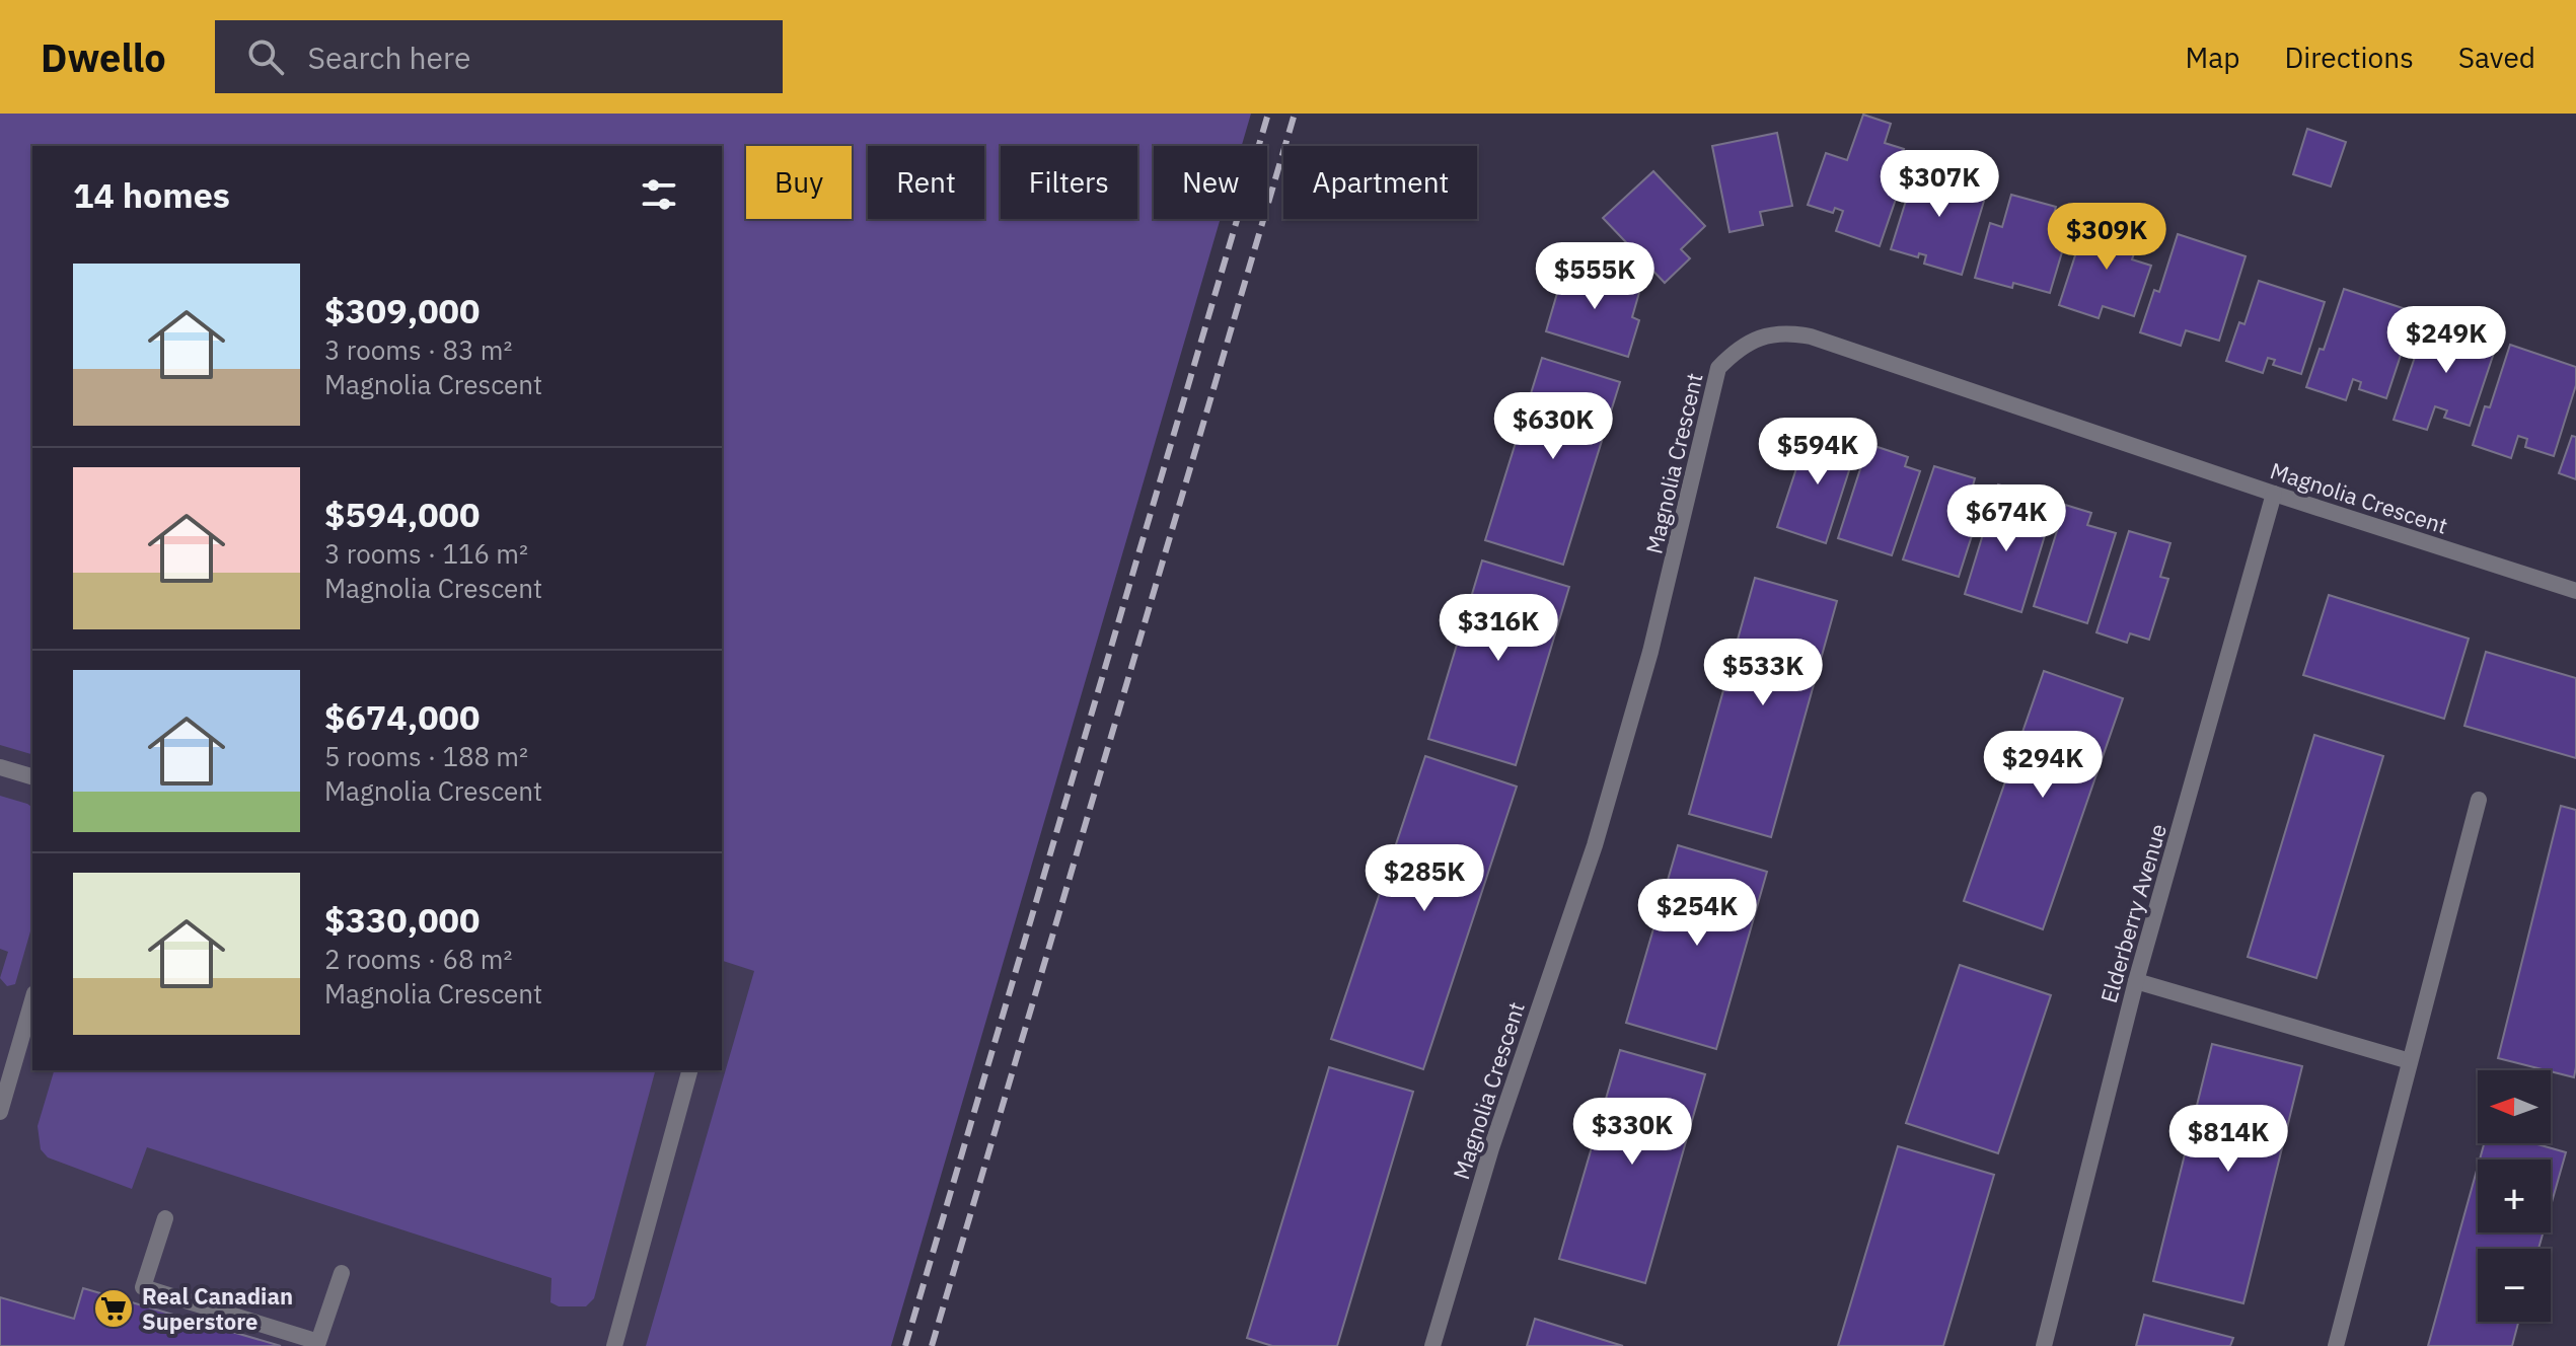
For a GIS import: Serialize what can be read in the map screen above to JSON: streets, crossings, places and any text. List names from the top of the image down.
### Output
{
  "streets": {
    "street": ["Magnolia Crescent", "Elderberry Avenue"]
  },
  "crossings": [
    ["Magnolia Crescent", "Elderberry Avenue"]
  ],
  "places": {
    "supermarket": ["Real Canadian Superstore"]
  },
  "north": "left",
  "page": {
    "header": "Dwello",
    "search": "Search here",
    "nav": ["Map", "Directions", "Saved"],
    "chip": [
      "Buy",
      "Rent",
      "Filters",
      "New",
      "Apartment"
    ],
    "heading": "14 homes",
    "price": [
      "$307K",
      "$309K",
      "$555K",
      "$249K",
      "$630K",
      "$594K",
      "$674K",
      "$316K",
      "$533K",
      "$294K",
      "$285K",
      "$254K",
      "$330K",
      "$814K"
    ],
    "list": [
      {
        "name": "$309,000",
        "note": "3 rooms · 83 m² · Magnolia Crescent"
      },
      {
        "name": "$594,000",
        "note": "3 rooms · 116 m² · Magnolia Crescent"
      },
      {
        "name": "$674,000",
        "note": "5 rooms · 188 m² · Magnolia Crescent"
      },
      {
        "name": "$330,000",
        "note": "2 rooms · 68 m² · Magnolia Crescent"
      }
    ],
    "map_buttons": ["+", "−"]
  }
}
